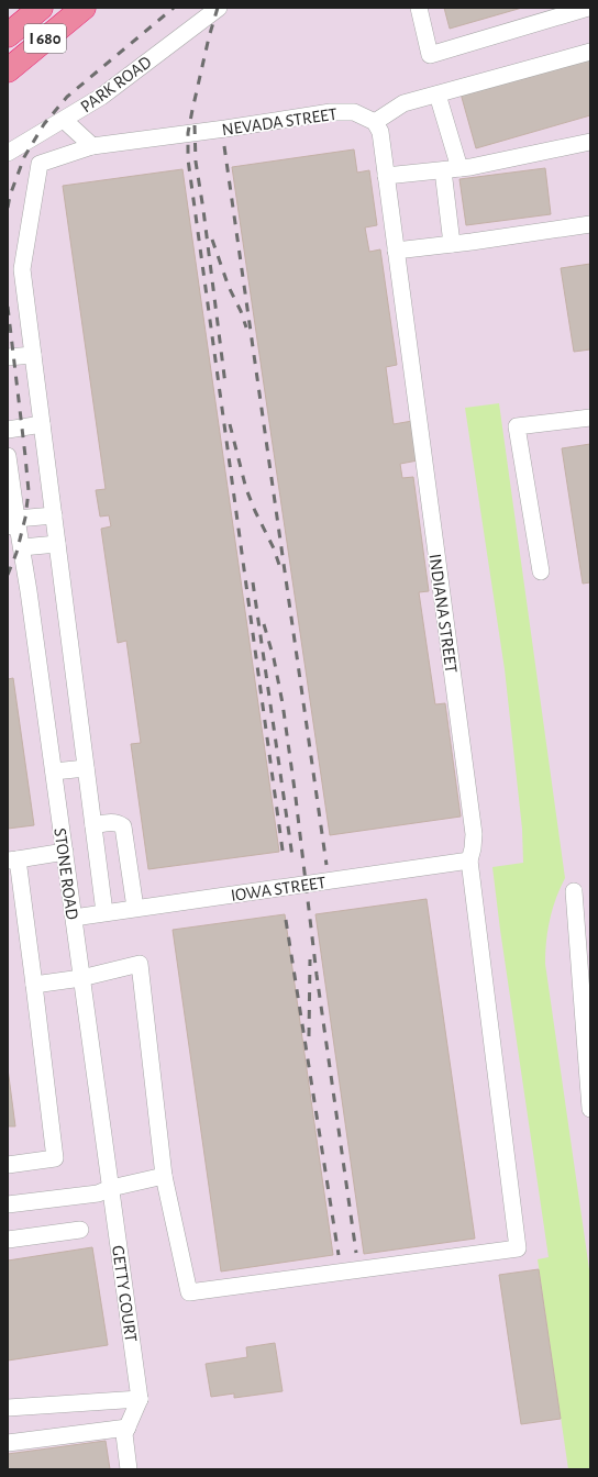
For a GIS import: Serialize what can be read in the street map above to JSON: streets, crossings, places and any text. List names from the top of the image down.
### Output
{
  "streets": {
    "highway": ["I 680"],
    "street": [
      "PARK ROAD",
      "NEVADA STREET",
      "INDIANA STREET",
      "STONE ROAD",
      "IOWA STREET",
      "GETTY COURT"
    ]
  },
  "crossings": [
    ["INDIANA STREET", "IOWA STREET"],
    ["STONE ROAD", "IOWA STREET"],
    ["STONE ROAD", "GETTY COURT"]
  ]
}
